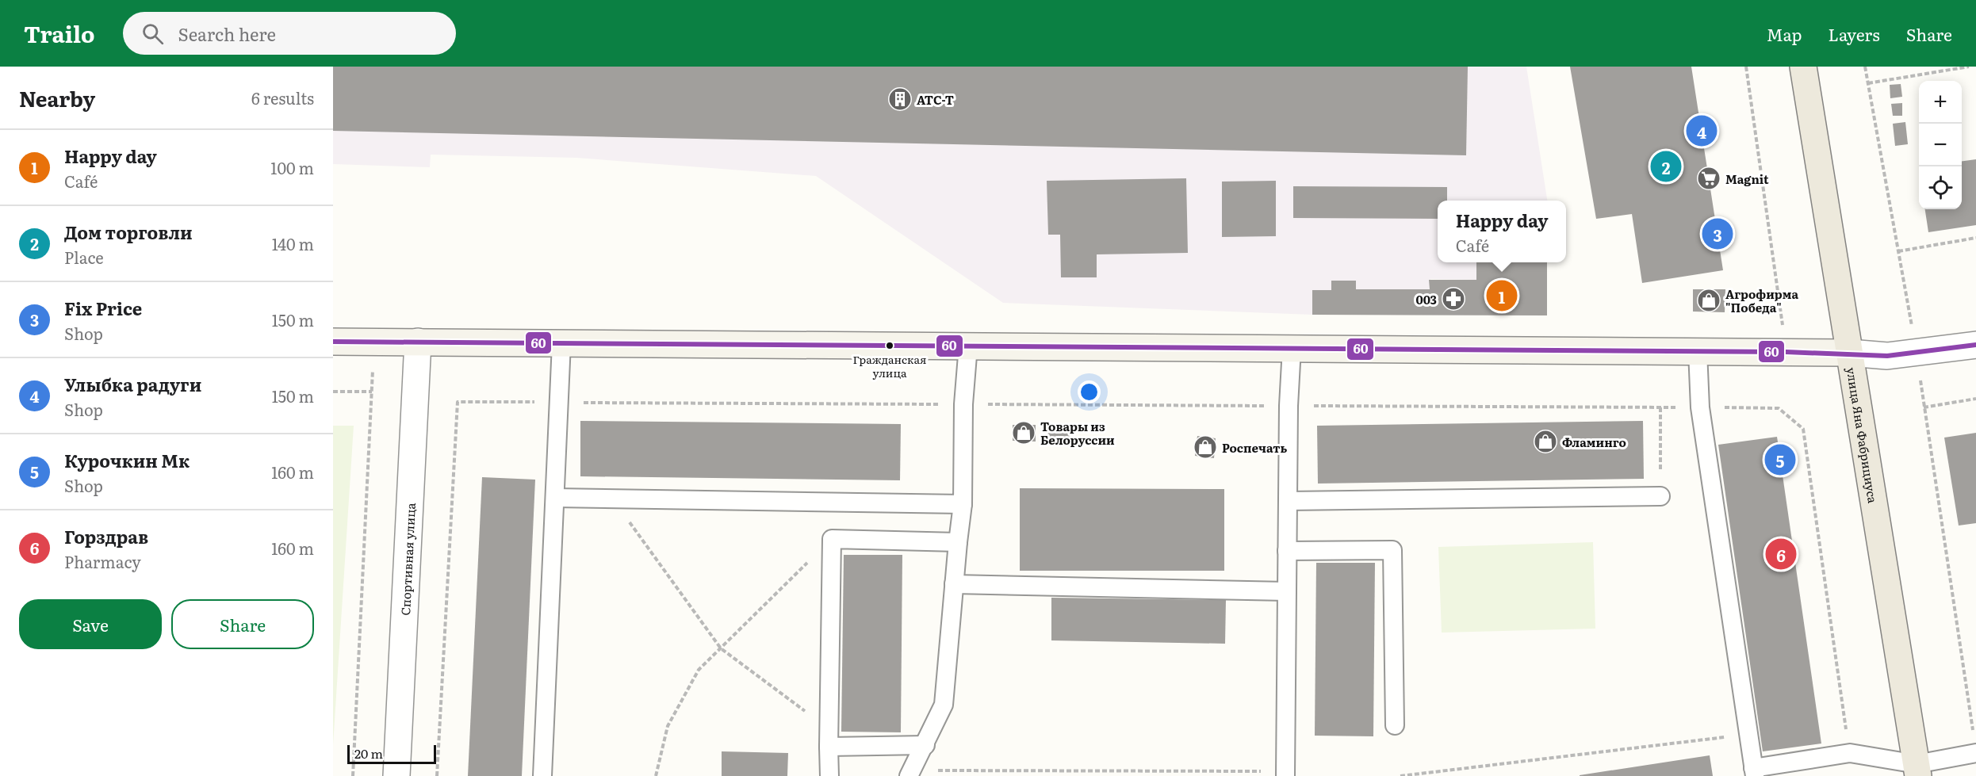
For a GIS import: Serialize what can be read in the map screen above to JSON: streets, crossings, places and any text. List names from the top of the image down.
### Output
{
  "streets": {
    "main road": ["улица Яна Фабрициуса"],
    "street": ["Спортивная улица"]
  },
  "places": {
    "building": ["ATC-T"],
    "supermarket": ["Magnit"],
    "pharmacy": ["003"],
    "shop": [
      "Агрофирма \"Победа\"",
      "Товары из Белоруссии",
      "Фламинго",
      "Роспечать"
    ],
    "other": ["Гражданская улица"]
  },
  "lines": ["transit line 60"],
  "scale_bar": "20 m",
  "page": {
    "header": "Trailo",
    "search": "Search here",
    "nav": ["Map", "Layers", "Share"],
    "heading": ["Nearby", "6 results"],
    "map_buttons": ["+", "−"],
    "pins": [
      "4",
      "2",
      "3",
      "1",
      "5",
      "6"
    ],
    "list": [
      {
        "mark": "1",
        "name": "Happy day",
        "note": "Café",
        "value": "100 m"
      },
      {
        "mark": "2",
        "name": "Дом торговли",
        "note": "Place",
        "value": "140 m"
      },
      {
        "mark": "3",
        "name": "Fix Price",
        "note": "Shop",
        "value": "150 m"
      },
      {
        "mark": "4",
        "name": "Улыбка радуги",
        "note": "Shop",
        "value": "150 m"
      },
      {
        "mark": "5",
        "name": "Курочкин Мк",
        "note": "Shop",
        "value": "160 m"
      },
      {
        "mark": "6",
        "name": "Горздрав",
        "note": "Pharmacy",
        "value": "160 m"
      }
    ],
    "popup": ["Happy day", "Café"],
    "buttons": ["Save", "Share"],
    "scale": "20 m"
  }
}
